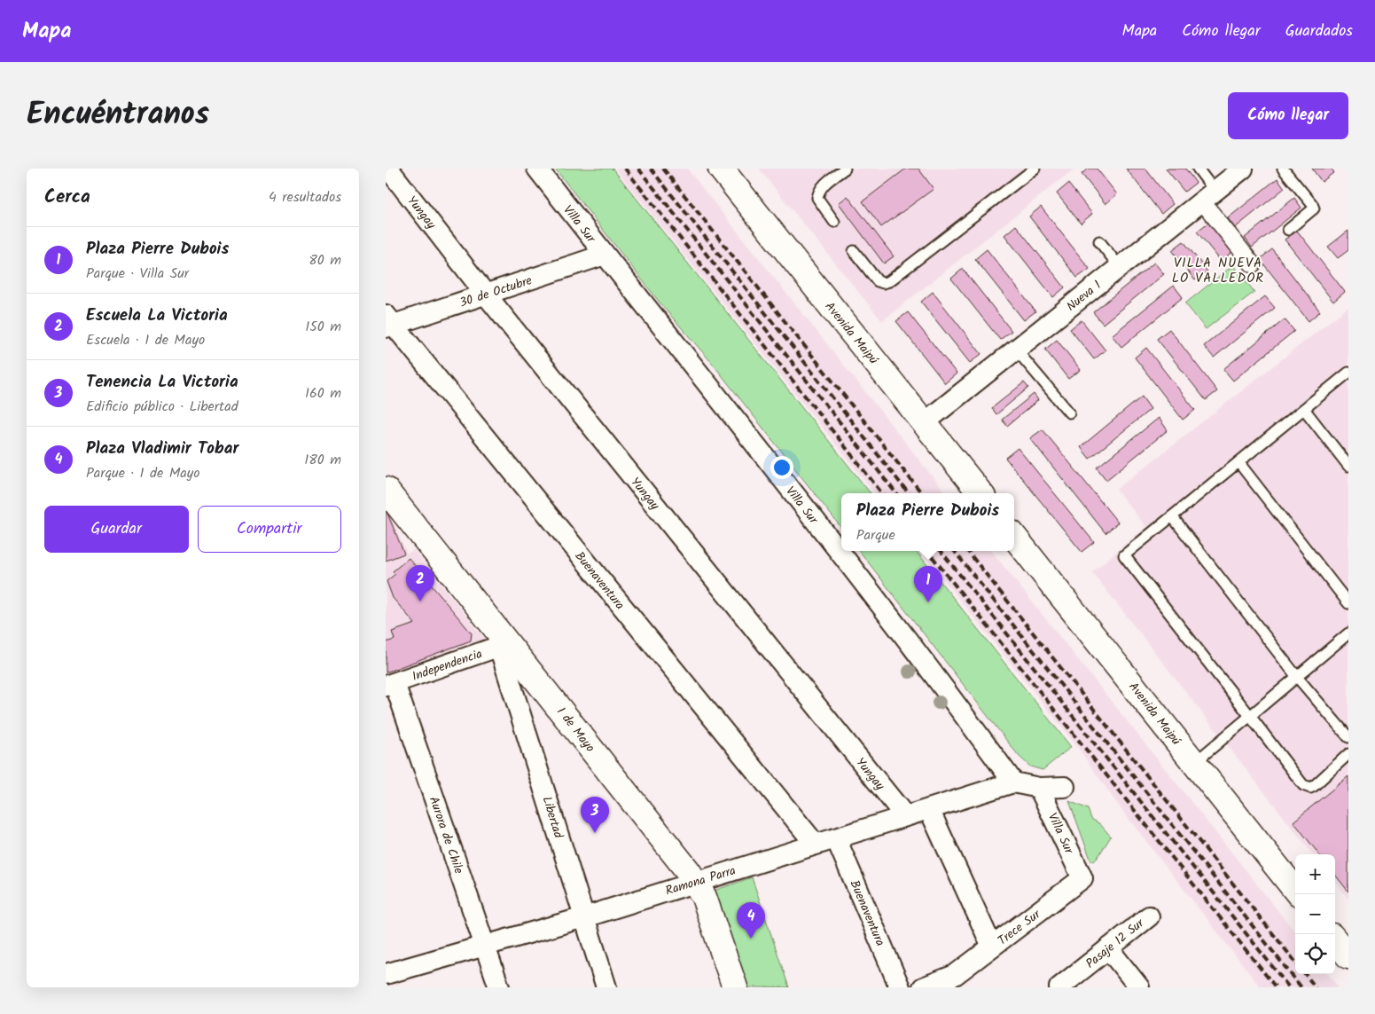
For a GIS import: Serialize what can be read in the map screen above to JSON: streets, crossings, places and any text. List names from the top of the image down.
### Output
{
  "streets": {
    "main road": ["Avenida Maipú", "1 de Mayo"],
    "street": [
      "Yungay",
      "Villa Sur",
      "30 de Octubre",
      "Nueva 1",
      "Buenaventura",
      "Independencia",
      "Libertad",
      "Aurora de Chile",
      "Ramona Parra",
      "Trece Sur",
      "Pasaje 12 Sur"
    ]
  },
  "crossings": [
    ["Yungay", "30 de Octubre"],
    ["Yungay", "Ramona Parra"],
    ["Villa Sur", "30 de Octubre"],
    ["Villa Sur", "Ramona Parra"],
    ["Villa Sur", "Trece Sur"],
    ["30 de Octubre", "Buenaventura"],
    ["Nueva 1", "Avenida Maipú"],
    ["Buenaventura", "Ramona Parra"],
    ["Independencia", "1 de Mayo"],
    ["Independencia", "Libertad"],
    ["Independencia", "Aurora de Chile"],
    ["1 de Mayo", "Libertad"],
    ["1 de Mayo", "Ramona Parra"],
    ["Libertad", "Ramona Parra"],
    ["Aurora de Chile", "Ramona Parra"]
  ],
  "districts": ["VILLA NUEVA LO VALLEDOR"],
  "page": {
    "header": "Mapa",
    "nav": ["Mapa", "Cómo llegar", "Guardados"],
    "title": "Encuéntranos",
    "buttons": [
      "Cómo llegar",
      ["Guardar", "Compartir"]
    ],
    "heading": ["Cerca", "4 resultados"],
    "list": [
      {
        "mark": "1",
        "name": "Plaza Pierre Dubois",
        "note": "Parque · Villa Sur",
        "value": "80 m"
      },
      {
        "mark": "2",
        "name": "Escuela La Victoria",
        "note": "Escuela · 1 de Mayo",
        "value": "150 m"
      },
      {
        "mark": "3",
        "name": "Tenencia La Victoria",
        "note": "Edificio público · Libertad",
        "value": "160 m"
      },
      {
        "mark": "4",
        "name": "Plaza Vladimir Tobar",
        "note": "Parque · 1 de Mayo",
        "value": "180 m"
      }
    ],
    "popup": ["Plaza Pierre Dubois", "Parque"],
    "pins": [
      "2",
      "1",
      "3",
      "4"
    ],
    "map_buttons": ["+", "−"]
  }
}
